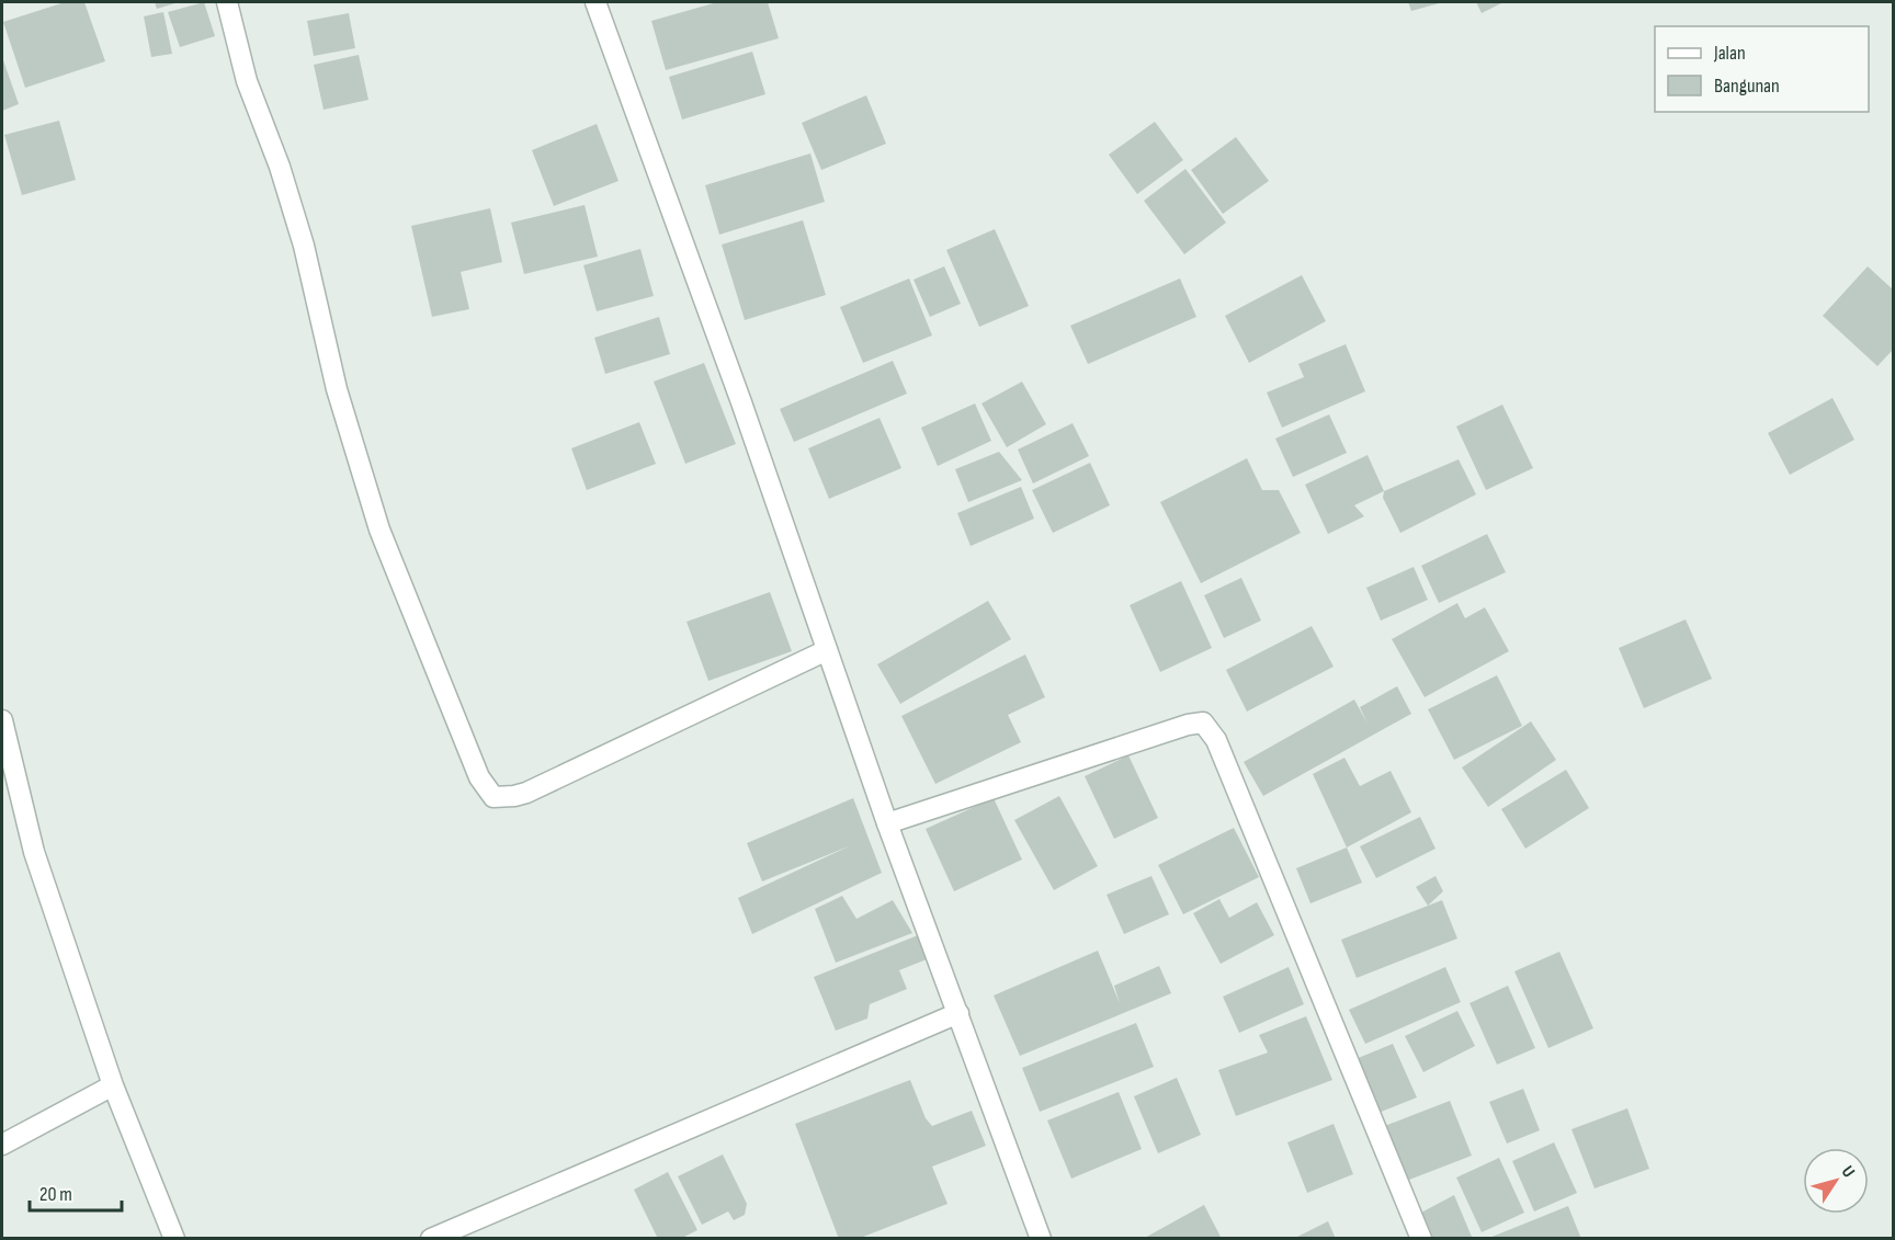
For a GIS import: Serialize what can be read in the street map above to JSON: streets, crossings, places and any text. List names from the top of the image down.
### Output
{
  "legend": ["Jalan", "Bangunan"],
  "scale_bar": "20 m",
  "north": "top right"
}
